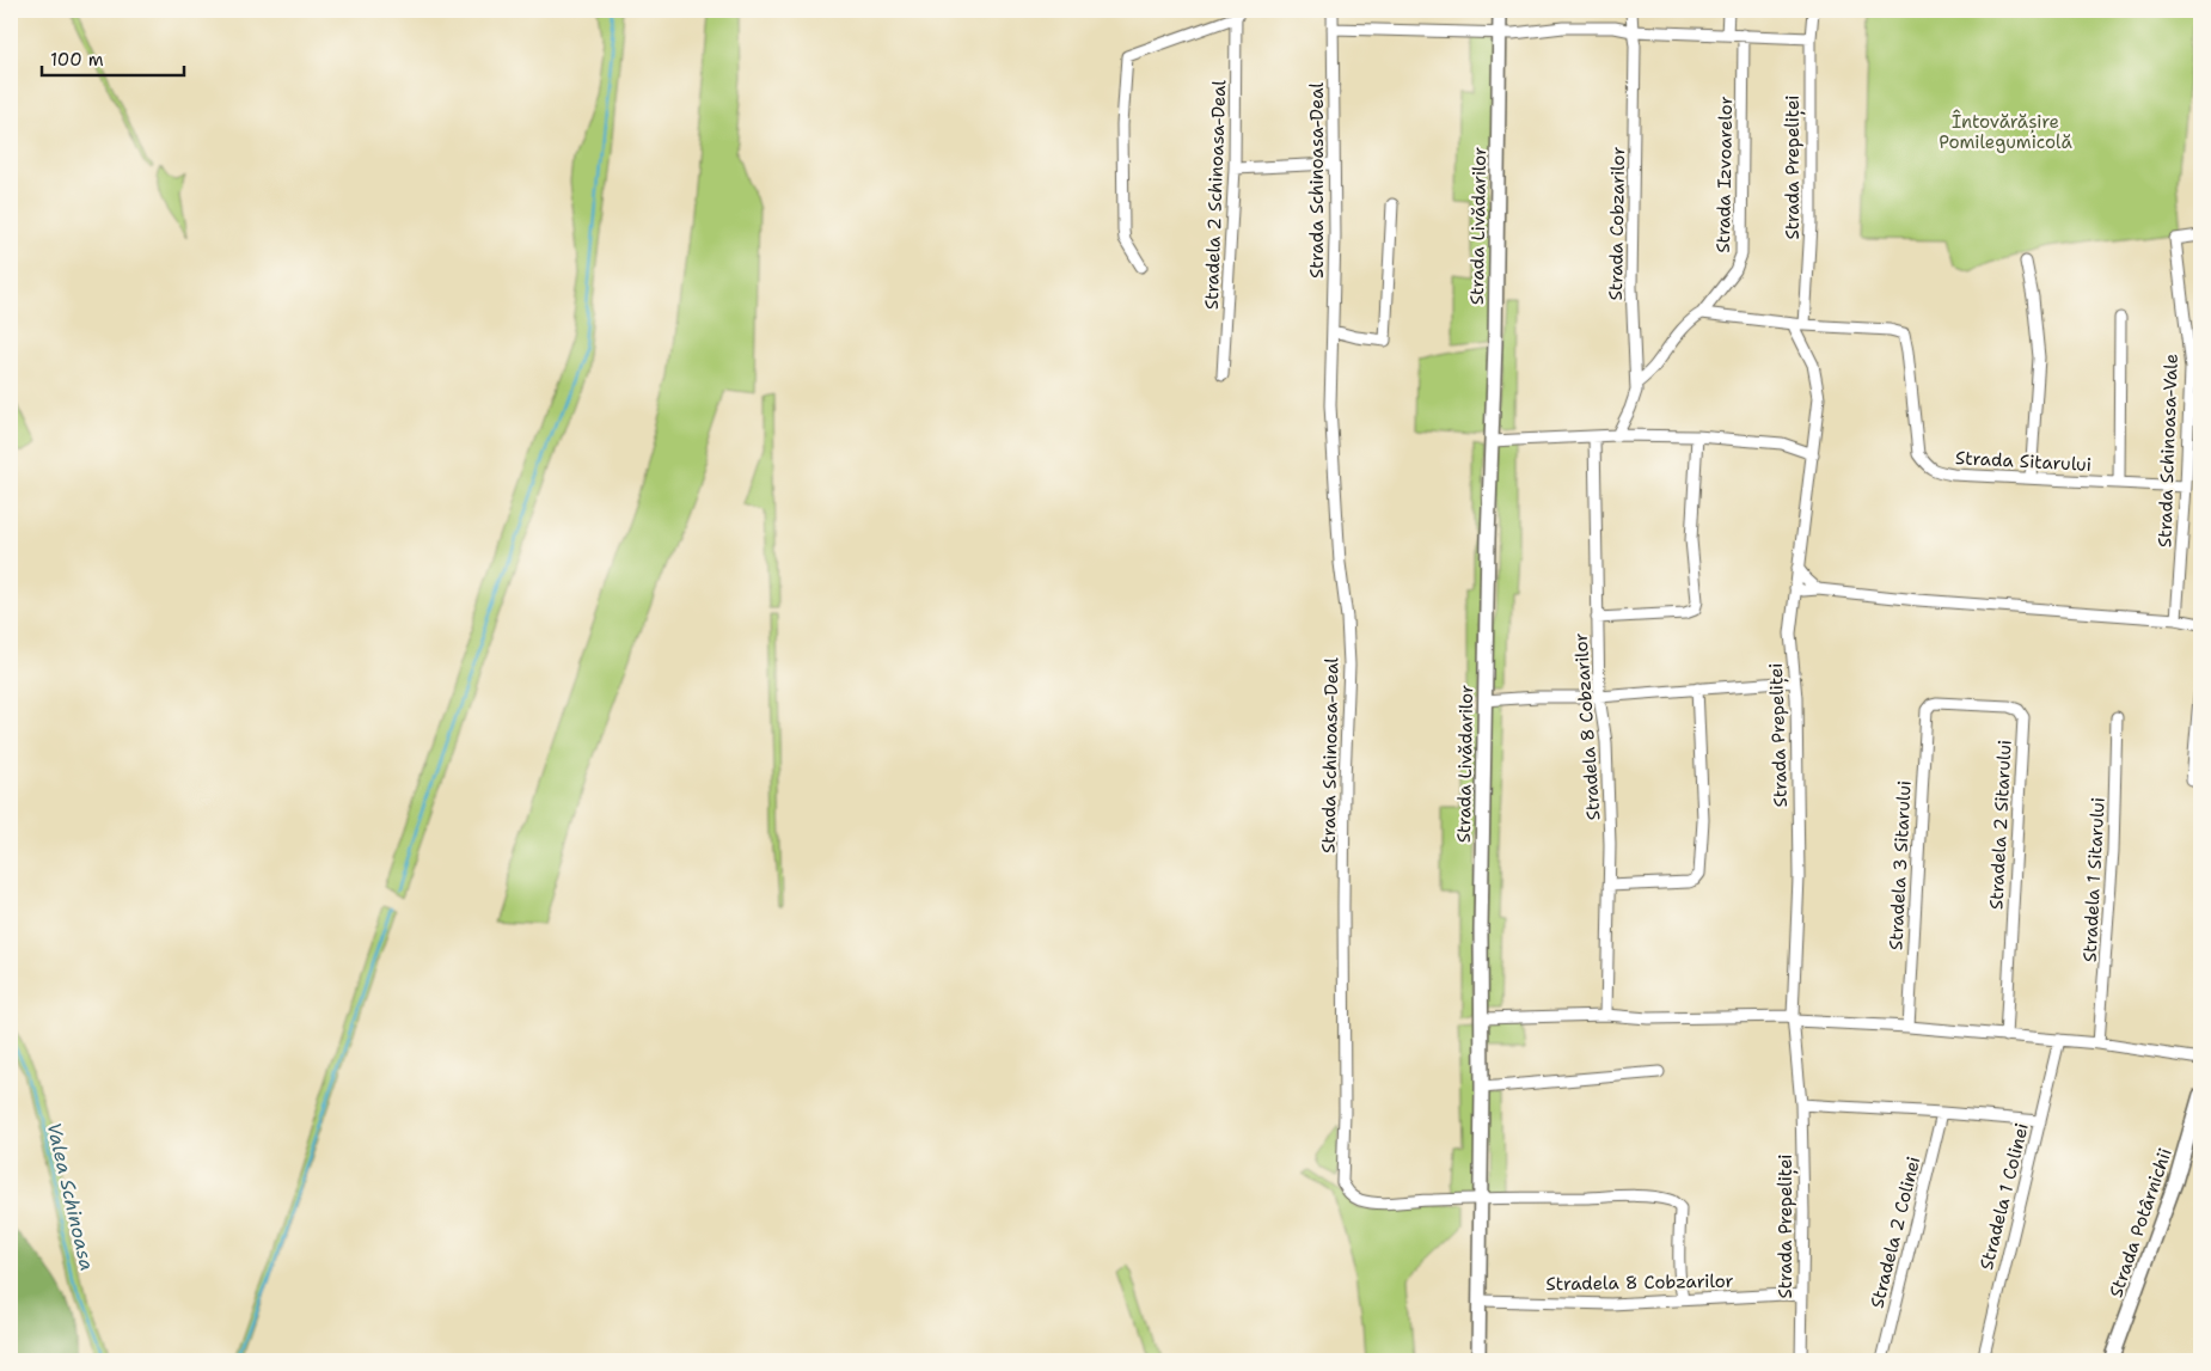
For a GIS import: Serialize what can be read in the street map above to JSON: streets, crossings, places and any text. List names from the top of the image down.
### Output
{
  "streets": {
    "street": [
      "Strada Prepeliței",
      "Strada Izvoarelor",
      "Strada Schinoasa-Deal",
      "Stradela 2 Schinoasa-Deal",
      "Strada Cobzarilor",
      "Strada Livădarilor",
      "Strada Schinoasa-Vale",
      "Strada Sitarului",
      "Stradela 8 Cobzarilor",
      "Stradela 2 Sitarului",
      "Stradela 3 Sitarului",
      "Stradela 1 Sitarului",
      "Stradela 1 Colinei",
      "Strada Potârnichii",
      "Stradela 2 Colinei"
    ]
  },
  "crossings": [
    ["Strada Prepeliței", "Strada Sitarului"],
    ["Strada Prepeliței", "Stradela 8 Cobzarilor"],
    ["Strada Izvoarelor", "Strada Cobzarilor"],
    ["Strada Schinoasa-Deal", "Strada Livădarilor"],
    ["Strada Livădarilor", "Stradela 8 Cobzarilor"],
    ["Strada Schinoasa-Vale", "Strada Sitarului"],
    ["Stradela 2 Sitarului", "Stradela 3 Sitarului"]
  ],
  "water": ["Valea Schinoasa"],
  "parks": ["Întovărășire Pomilegumicolă"],
  "scale_bar": "100 m"
}
